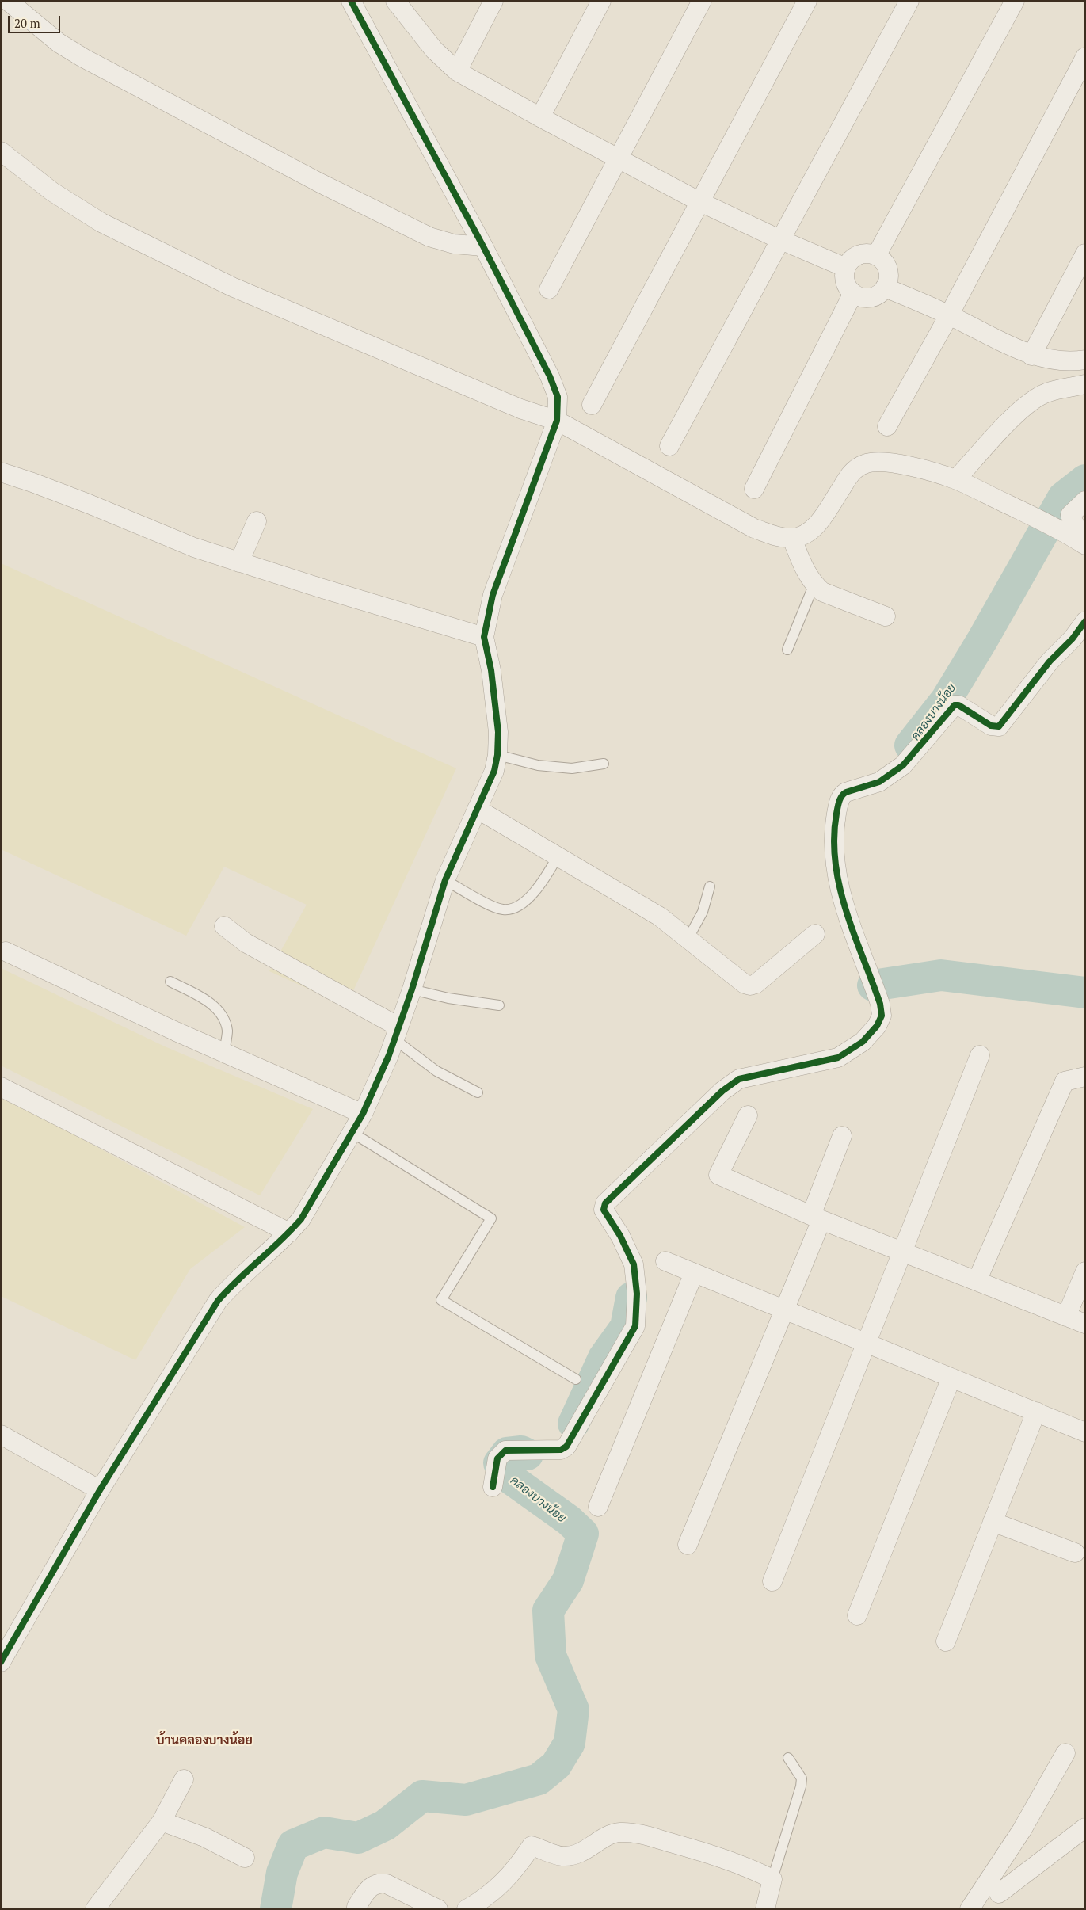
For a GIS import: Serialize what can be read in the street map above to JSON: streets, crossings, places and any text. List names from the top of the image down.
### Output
{
  "districts": ["บ้านคลองบางน้อย"],
  "water": ["คลองบางน้อย"],
  "scale_bar": "20 m"
}
